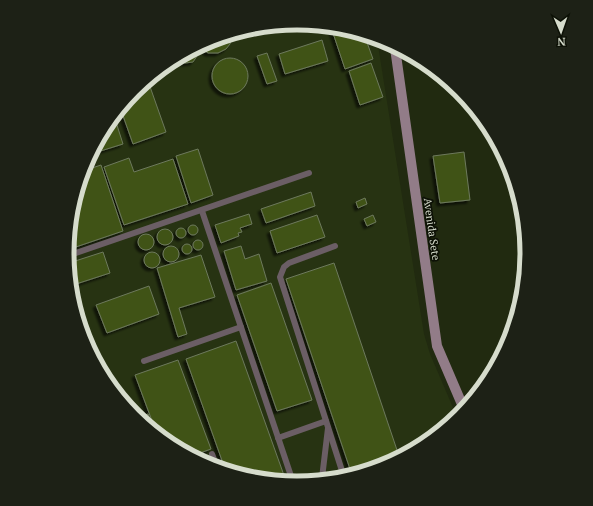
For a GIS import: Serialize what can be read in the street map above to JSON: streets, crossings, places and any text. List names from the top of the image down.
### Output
{
  "streets": {
    "street": ["Avenida Sete"]
  },
  "north": "bottom"
}
